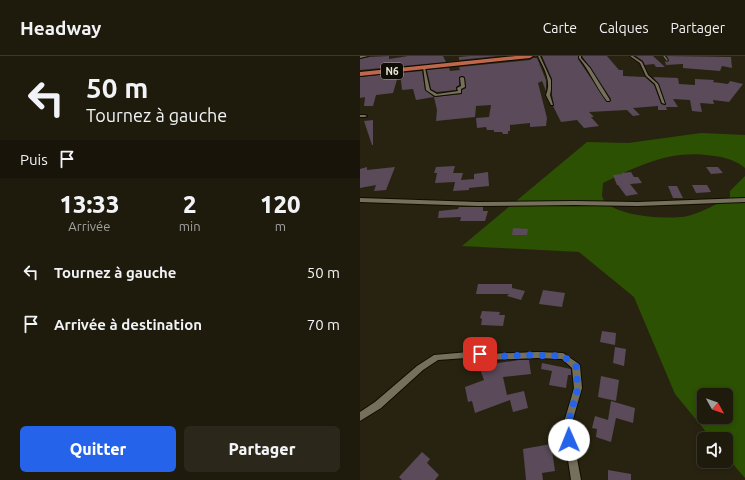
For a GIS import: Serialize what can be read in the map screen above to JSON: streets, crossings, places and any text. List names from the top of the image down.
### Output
{
  "streets": {
    "highway": ["N6"]
  },
  "north": "bottom right",
  "page": {
    "header": "Headway",
    "nav": ["Carte", "Calques", "Partager"],
    "turn": ["50 m", "Tournez à gauche"],
    "then": "Puis",
    "eta": [
      "13:33",
      "Arrivée",
      "2",
      "min",
      "120",
      "m"
    ],
    "list": [
      {
        "name": "Tournez à gauche",
        "value": "50 m"
      },
      {
        "name": "Arrivée à destination",
        "value": "70 m"
      }
    ],
    "buttons": ["Quitter", "Partager"]
  }
}
